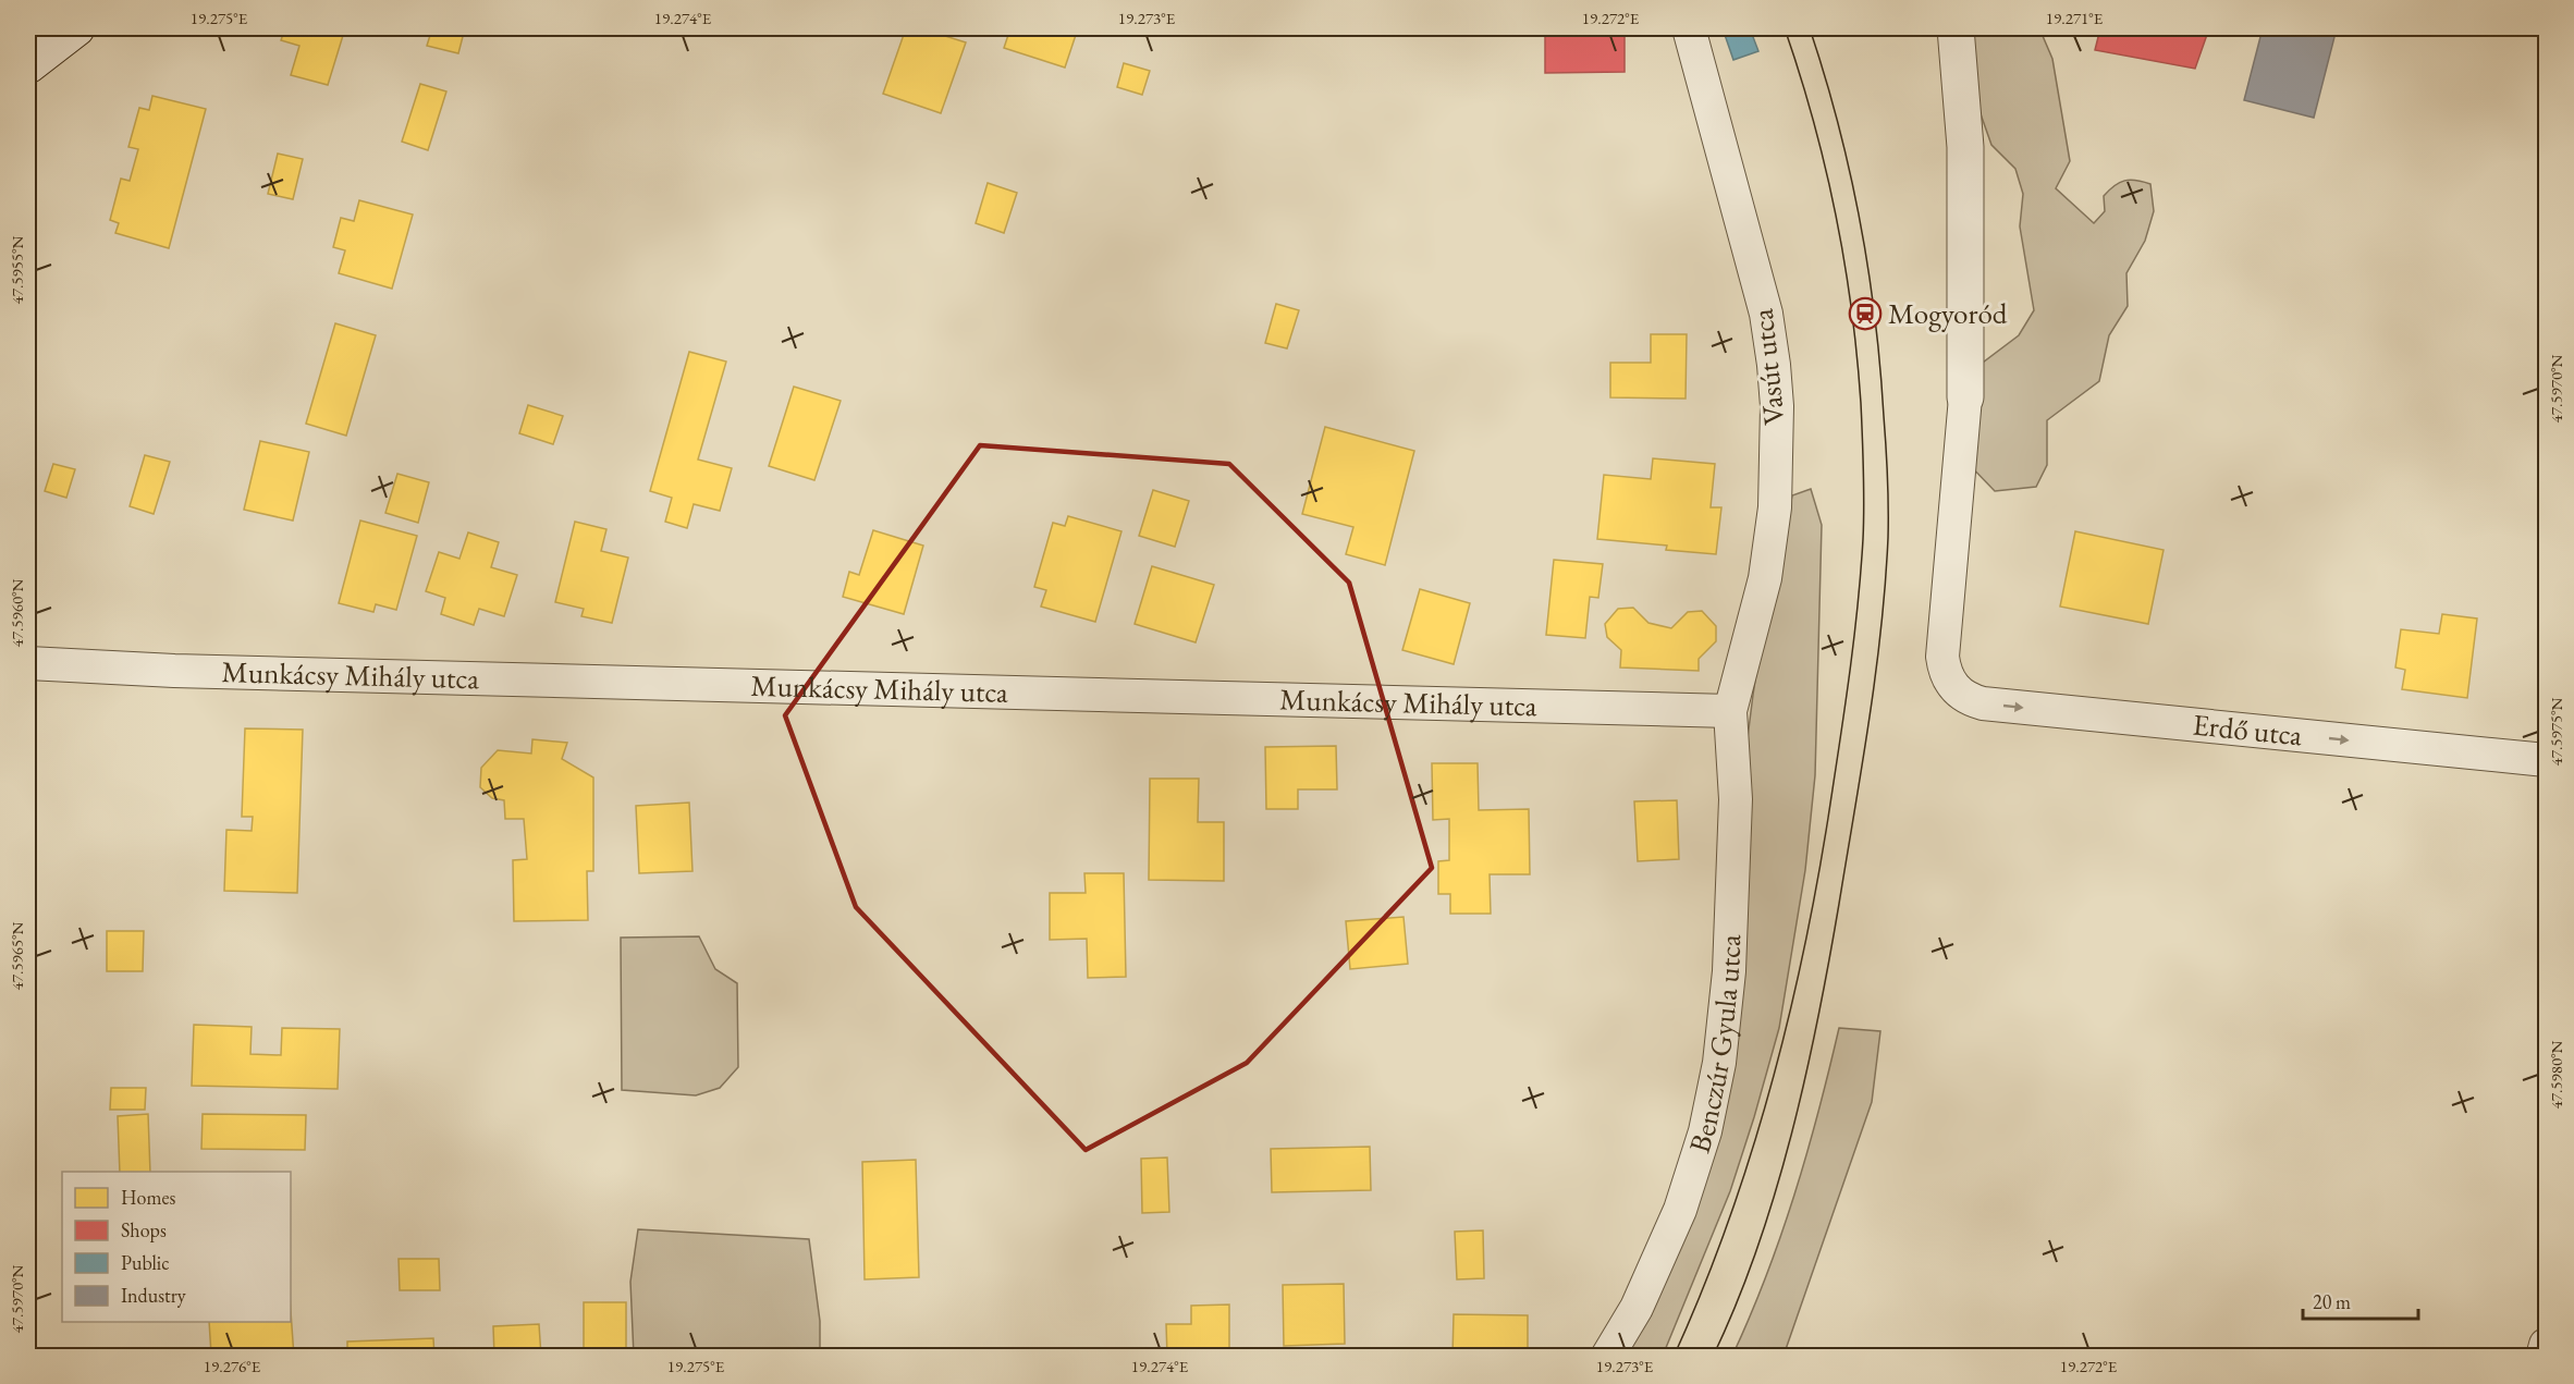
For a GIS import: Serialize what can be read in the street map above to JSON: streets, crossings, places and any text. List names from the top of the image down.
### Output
{
  "streets": {
    "street": [
      "Vasút utca",
      "Munkácsy Mihály utca",
      "Erdő utca",
      "Benczúr Gyula utca"
    ]
  },
  "crossings": [
    ["Vasút utca", "Munkácsy Mihály utca"],
    ["Vasút utca", "Benczúr Gyula utca"],
    ["Munkácsy Mihály utca", "Benczúr Gyula utca"]
  ],
  "places": {
    "station": ["Mogyoród"]
  },
  "legend": [
    "Homes",
    "Shops",
    "Public",
    "Industry"
  ],
  "scale_bar": "20 m",
  "coordinates": [
    "19.275°E",
    "19.274°E",
    "19.273°E",
    "19.272°E",
    "19.271°E",
    "47.5955°N",
    "47.5970°N",
    "47.5960°N",
    "47.5975°N",
    "47.5965°N",
    "47.5980°N",
    "19.276°E"
  ]
}
